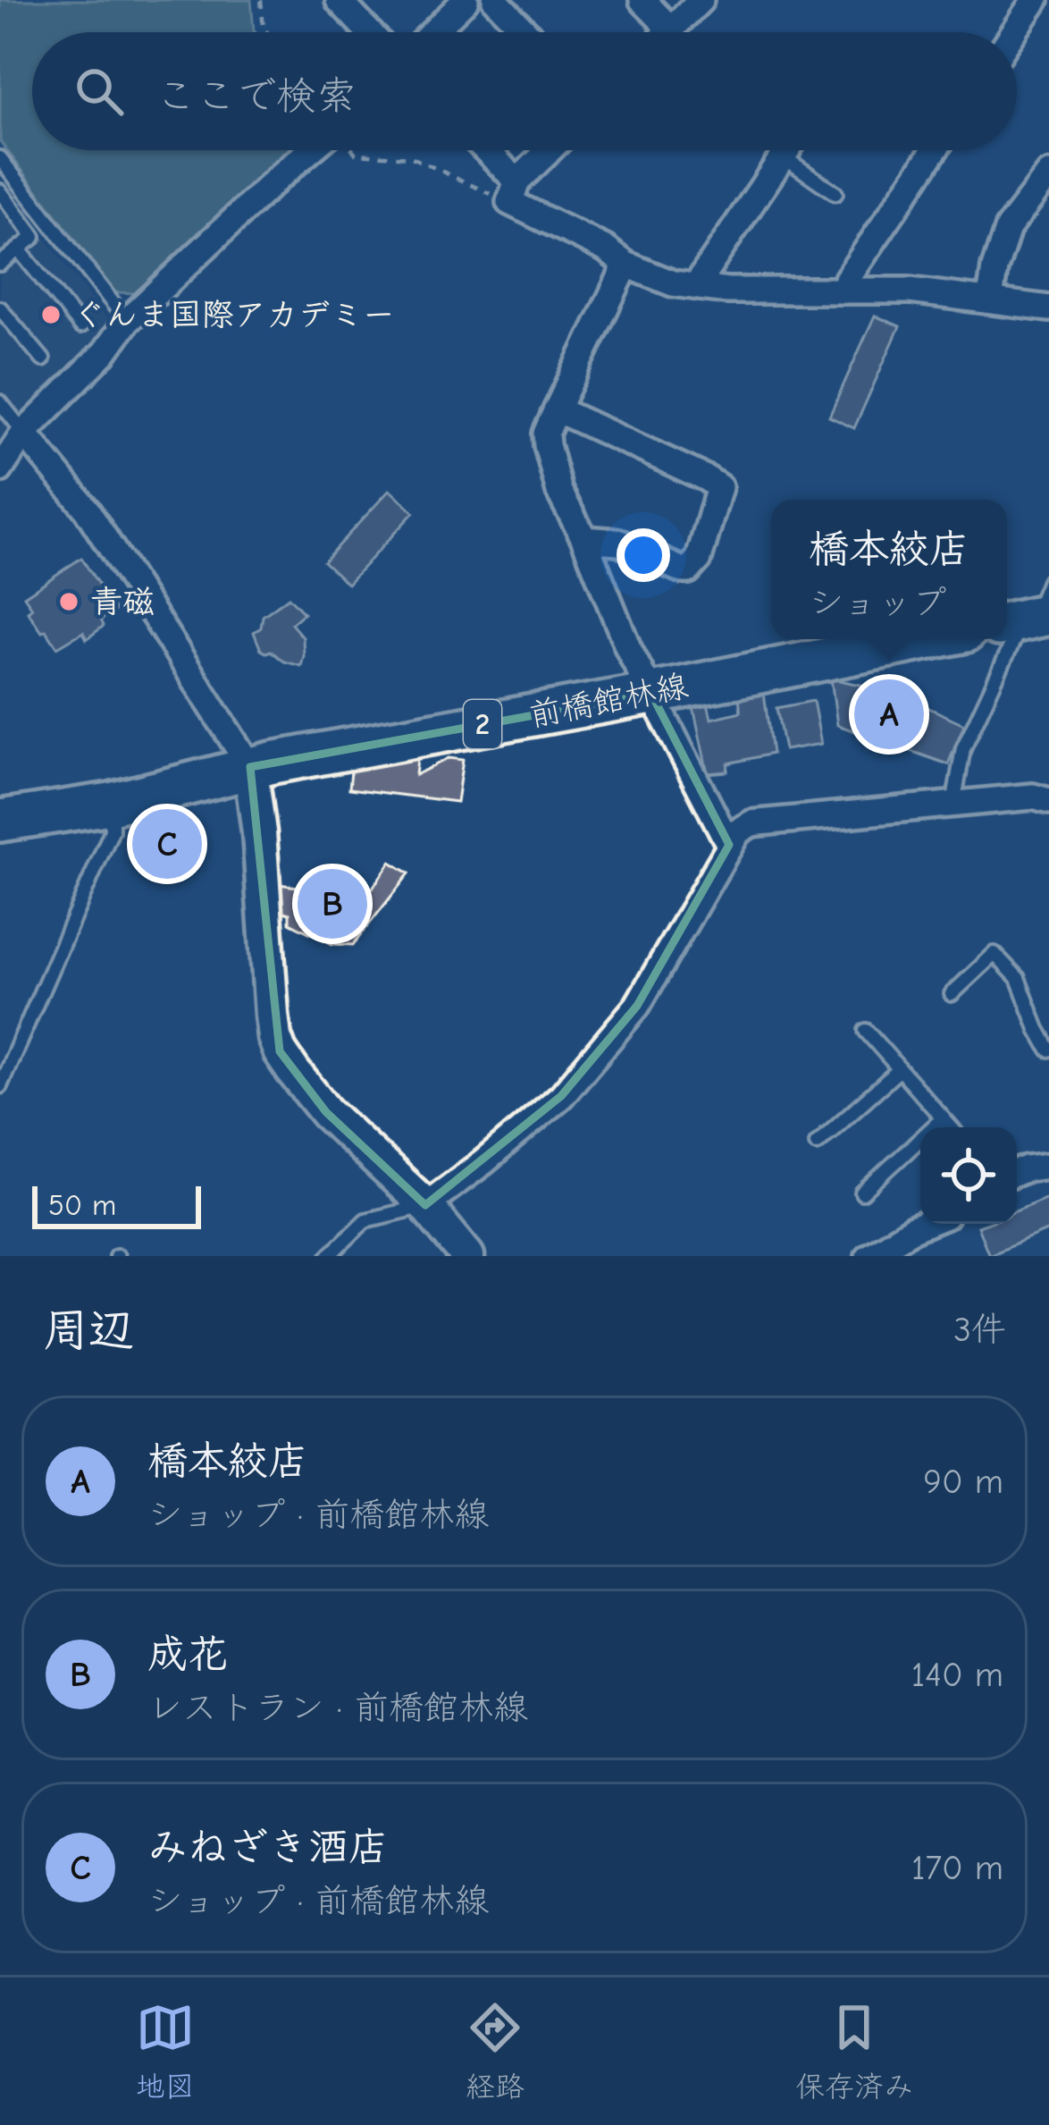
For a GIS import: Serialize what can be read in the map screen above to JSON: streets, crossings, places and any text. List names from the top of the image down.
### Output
{
  "streets": {
    "main road": ["前橋館林線", "2"]
  },
  "places": ["ぐんま国際アカデミー", "青磁"],
  "scale_bar": "50 m",
  "page": {
    "search": "ここで検索",
    "popup": ["橋本絞店", "ショップ"],
    "pins": ["A", "C", "B"],
    "scale": "50 m",
    "heading": ["周辺", "3件"],
    "list": [
      {
        "mark": "A",
        "name": "橋本絞店",
        "note": "ショップ · 前橋館林線",
        "value": "90 m"
      },
      {
        "mark": "B",
        "name": "成花",
        "note": "レストラン · 前橋館林線",
        "value": "140 m"
      },
      {
        "mark": "C",
        "name": "みねざき酒店",
        "note": "ショップ · 前橋館林線",
        "value": "170 m"
      }
    ],
    "nav": ["地図", "経路", "保存済み"]
  }
}
